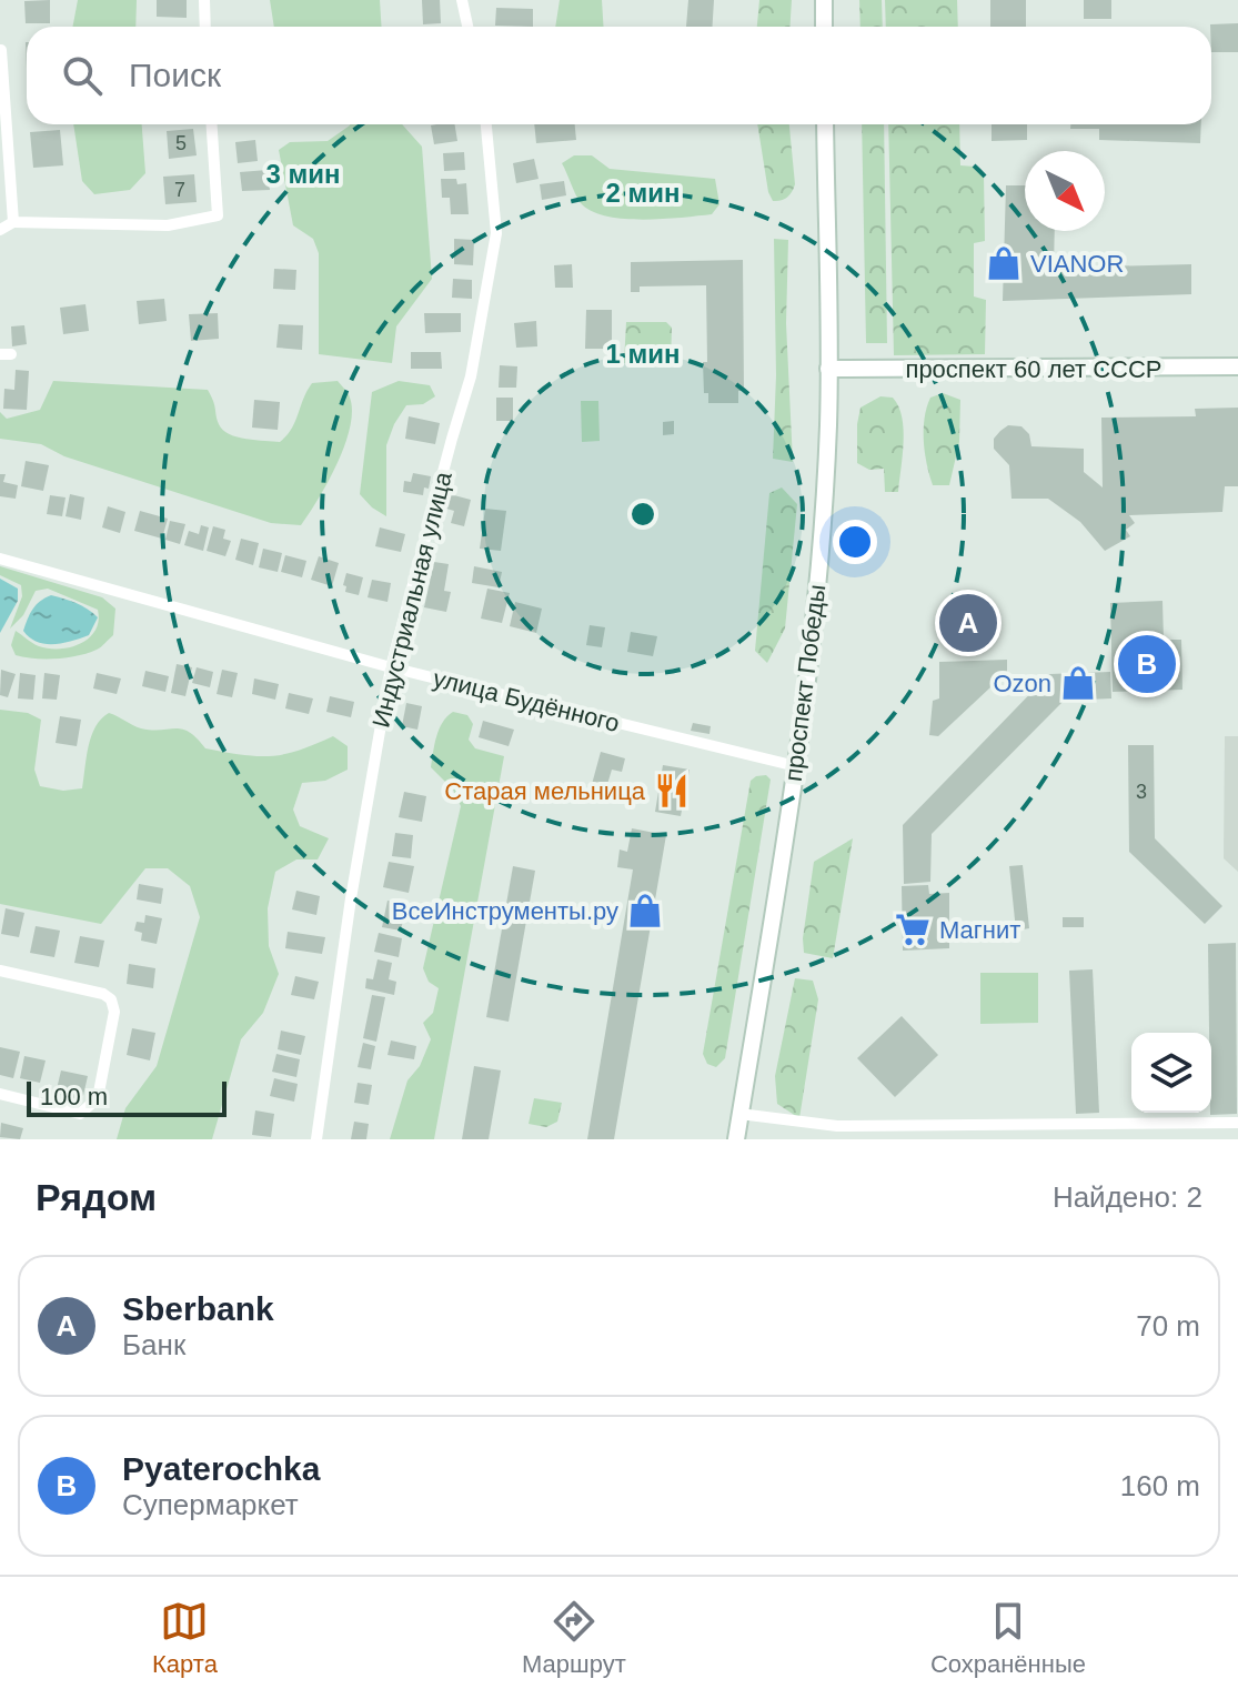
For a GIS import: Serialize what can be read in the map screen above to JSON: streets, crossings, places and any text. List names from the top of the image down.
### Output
{
  "streets": {
    "main road": ["проспект 60 лет СССР", "проспект Победы"],
    "street": ["Индустриальная улица", "улица Будённого"]
  },
  "crossings": [
    ["проспект 60 лет СССР", "проспект Победы"],
    ["Индустриальная улица", "улица Будённого"],
    ["проспект Победы", "улица Будённого"]
  ],
  "places": {
    "shop": ["VIANOR", "Ozon", "ВсеИнструменты.ру"],
    "restaurant": ["Старая мельница"],
    "supermarket": ["Магнит"]
  },
  "house_numbers": ["5", "7", "3"],
  "scale_bar": "100 m",
  "north": "bottom right",
  "page": {
    "search": "Поиск",
    "pins": ["A", "B"],
    "scale": "100 m",
    "heading": ["Рядом", "Найдено: 2"],
    "list": [
      {
        "mark": "A",
        "name": "Sberbank",
        "note": "Банк",
        "value": "70 m"
      },
      {
        "mark": "B",
        "name": "Pyaterochka",
        "note": "Супермаркет",
        "value": "160 m"
      }
    ],
    "nav": ["Карта", "Маршрут", "Сохранённые"]
  },
  "rings": ["3 мин", "2 мин", "1 мин"]
}
